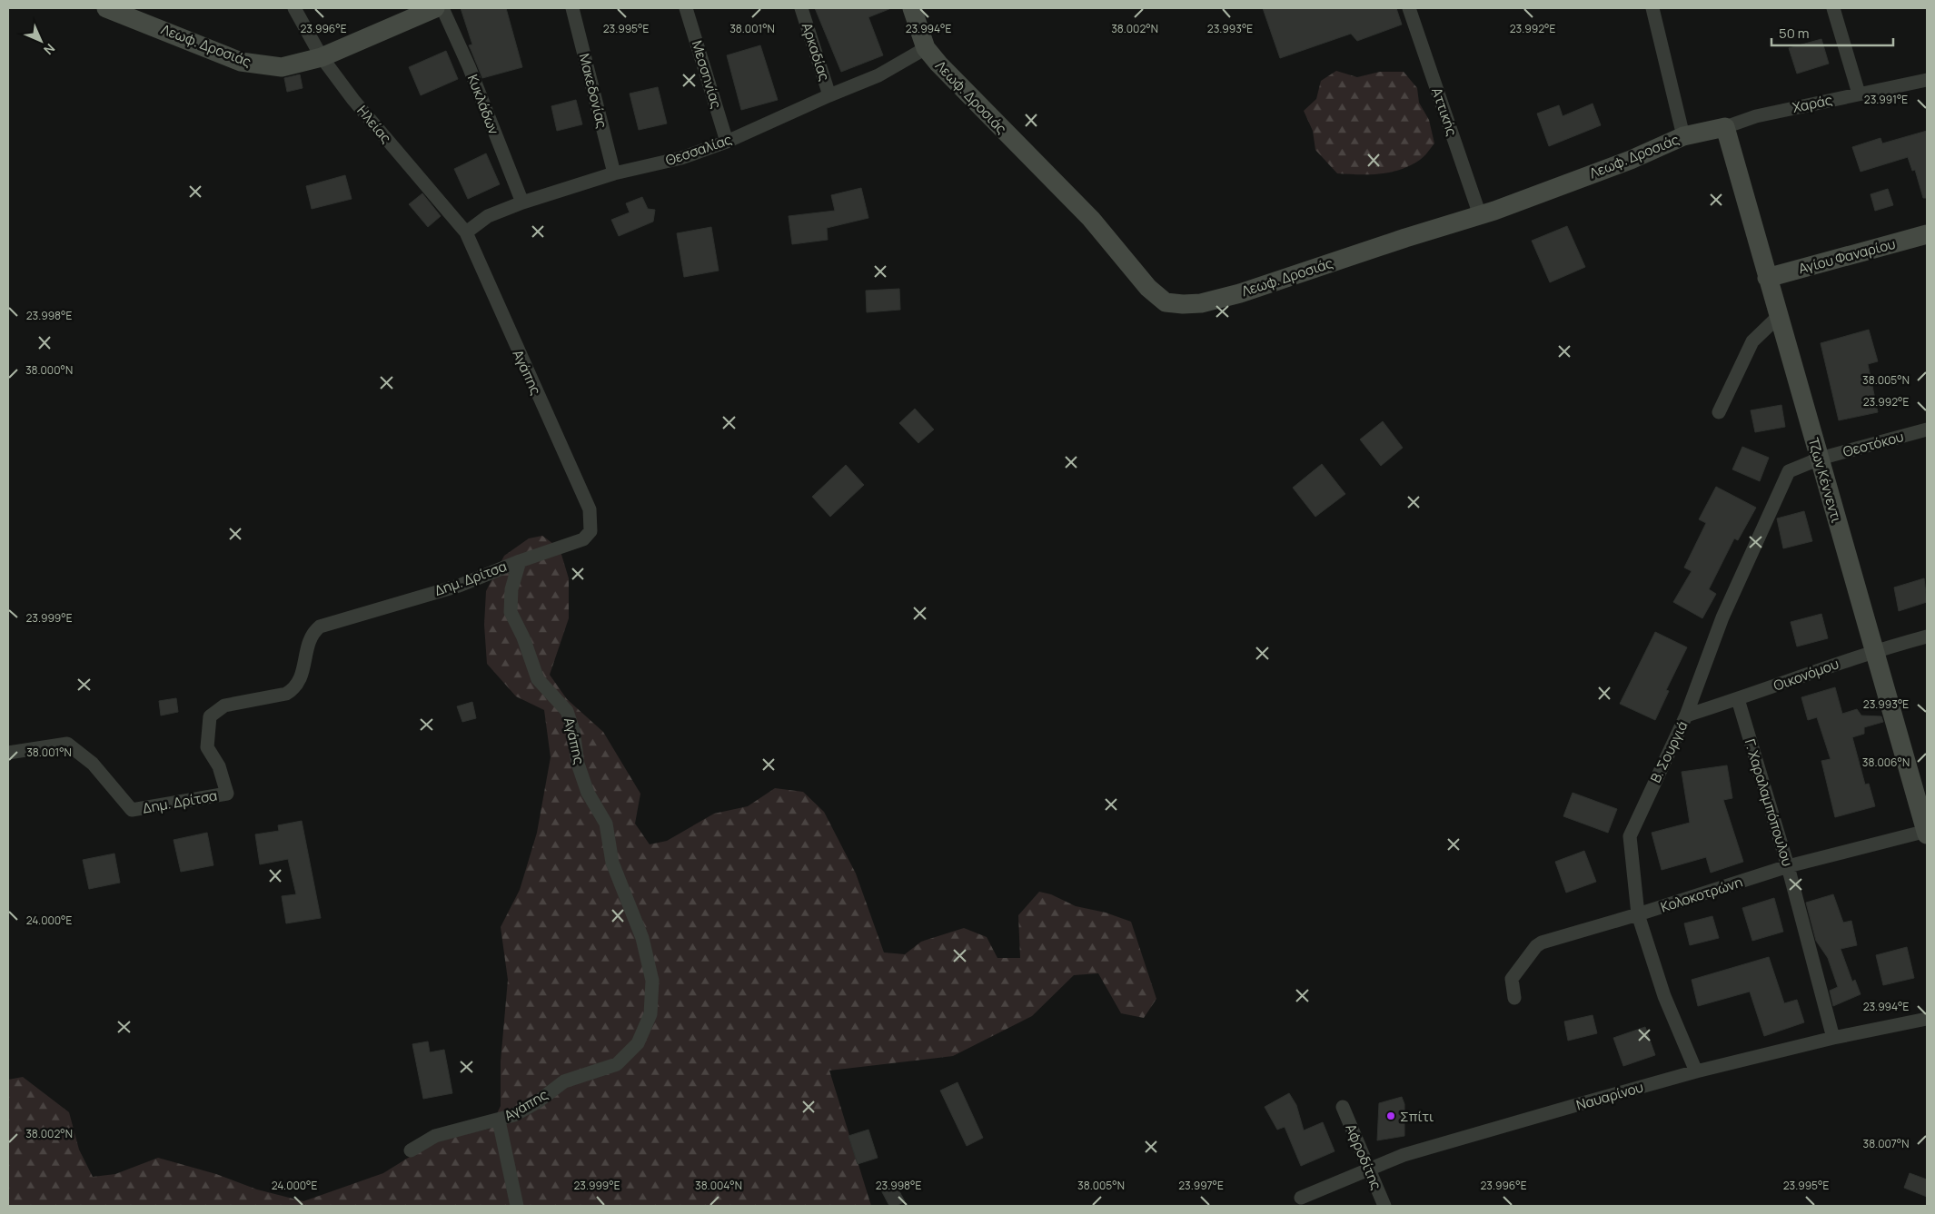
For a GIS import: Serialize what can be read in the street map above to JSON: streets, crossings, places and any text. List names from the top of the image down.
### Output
{
  "streets": {
    "street": [
      "Λεωφ. Δροσιάς",
      "Αρκαδίας",
      "Μεσσηνίας",
      "Μακεδονίας",
      "Χαράς",
      "Κυκλάδων",
      "Αττικής",
      "Ηλείας",
      "Θεσσαλίας",
      "Αγίου Φαναρίου",
      "Αγάπης",
      "Θεοτόκου",
      "Τζων Κέννεντι",
      "Δημ. Δρίτσα",
      "Οικονόμου",
      "Β. Σουργιά",
      "Γ. Χαραλαμπόπουλου",
      "Κολοκοτρώνη",
      "Ναυαρίνου",
      "Αφροδίτης"
    ]
  },
  "crossings": [
    ["Λεωφ. Δροσιάς", "Χαράς"],
    ["Λεωφ. Δροσιάς", "Αττικής"],
    ["Λεωφ. Δροσιάς", "Ηλείας"],
    ["Λεωφ. Δροσιάς", "Θεσσαλίας"],
    ["Λεωφ. Δροσιάς", "Τζων Κέννεντι"],
    ["Αρκαδίας", "Θεσσαλίας"],
    ["Μεσσηνίας", "Θεσσαλίας"],
    ["Μακεδονίας", "Θεσσαλίας"],
    ["Χαράς", "Τζων Κέννεντι"],
    ["Κυκλάδων", "Θεσσαλίας"],
    ["Ηλείας", "Θεσσαλίας"],
    ["Ηλείας", "Αγάπης"],
    ["Θεσσαλίας", "Αγάπης"],
    ["Αγίου Φαναρίου", "Τζων Κέννεντι"],
    ["Αγάπης", "Δημ. Δρίτσα"],
    ["Θεοτόκου", "Τζων Κέννεντι"],
    ["Θεοτόκου", "Β. Σουργιά"],
    ["Τζων Κέννεντι", "Οικονόμου"],
    ["Τζων Κέννεντι", "Β. Σουργιά"],
    ["Τζων Κέννεντι", "Κολοκοτρώνη"],
    ["Οικονόμου", "Β. Σουργιά"],
    ["Οικονόμου", "Γ. Χαραλαμπόπουλου"],
    ["Β. Σουργιά", "Κολοκοτρώνη"],
    ["Β. Σουργιά", "Ναυαρίνου"],
    ["Γ. Χαραλαμπόπουλου", "Κολοκοτρώνη"],
    ["Γ. Χαραλαμπόπουλου", "Ναυαρίνου"],
    ["Ναυαρίνου", "Αφροδίτης"]
  ],
  "places": ["Σπίτι"],
  "scale_bar": "50 m",
  "north": "bottom right",
  "coordinates": [
    "23.996°E",
    "23.995°E",
    "38.001°N",
    "23.994°E",
    "38.002°N",
    "23.993°E",
    "23.992°E",
    "23.991°E",
    "23.998°E",
    "38.000°N",
    "38.005°N",
    "23.999°E",
    "38.006°N",
    "24.000°E",
    "38.007°N",
    "38.004°N",
    "23.997°E"
  ]
}
